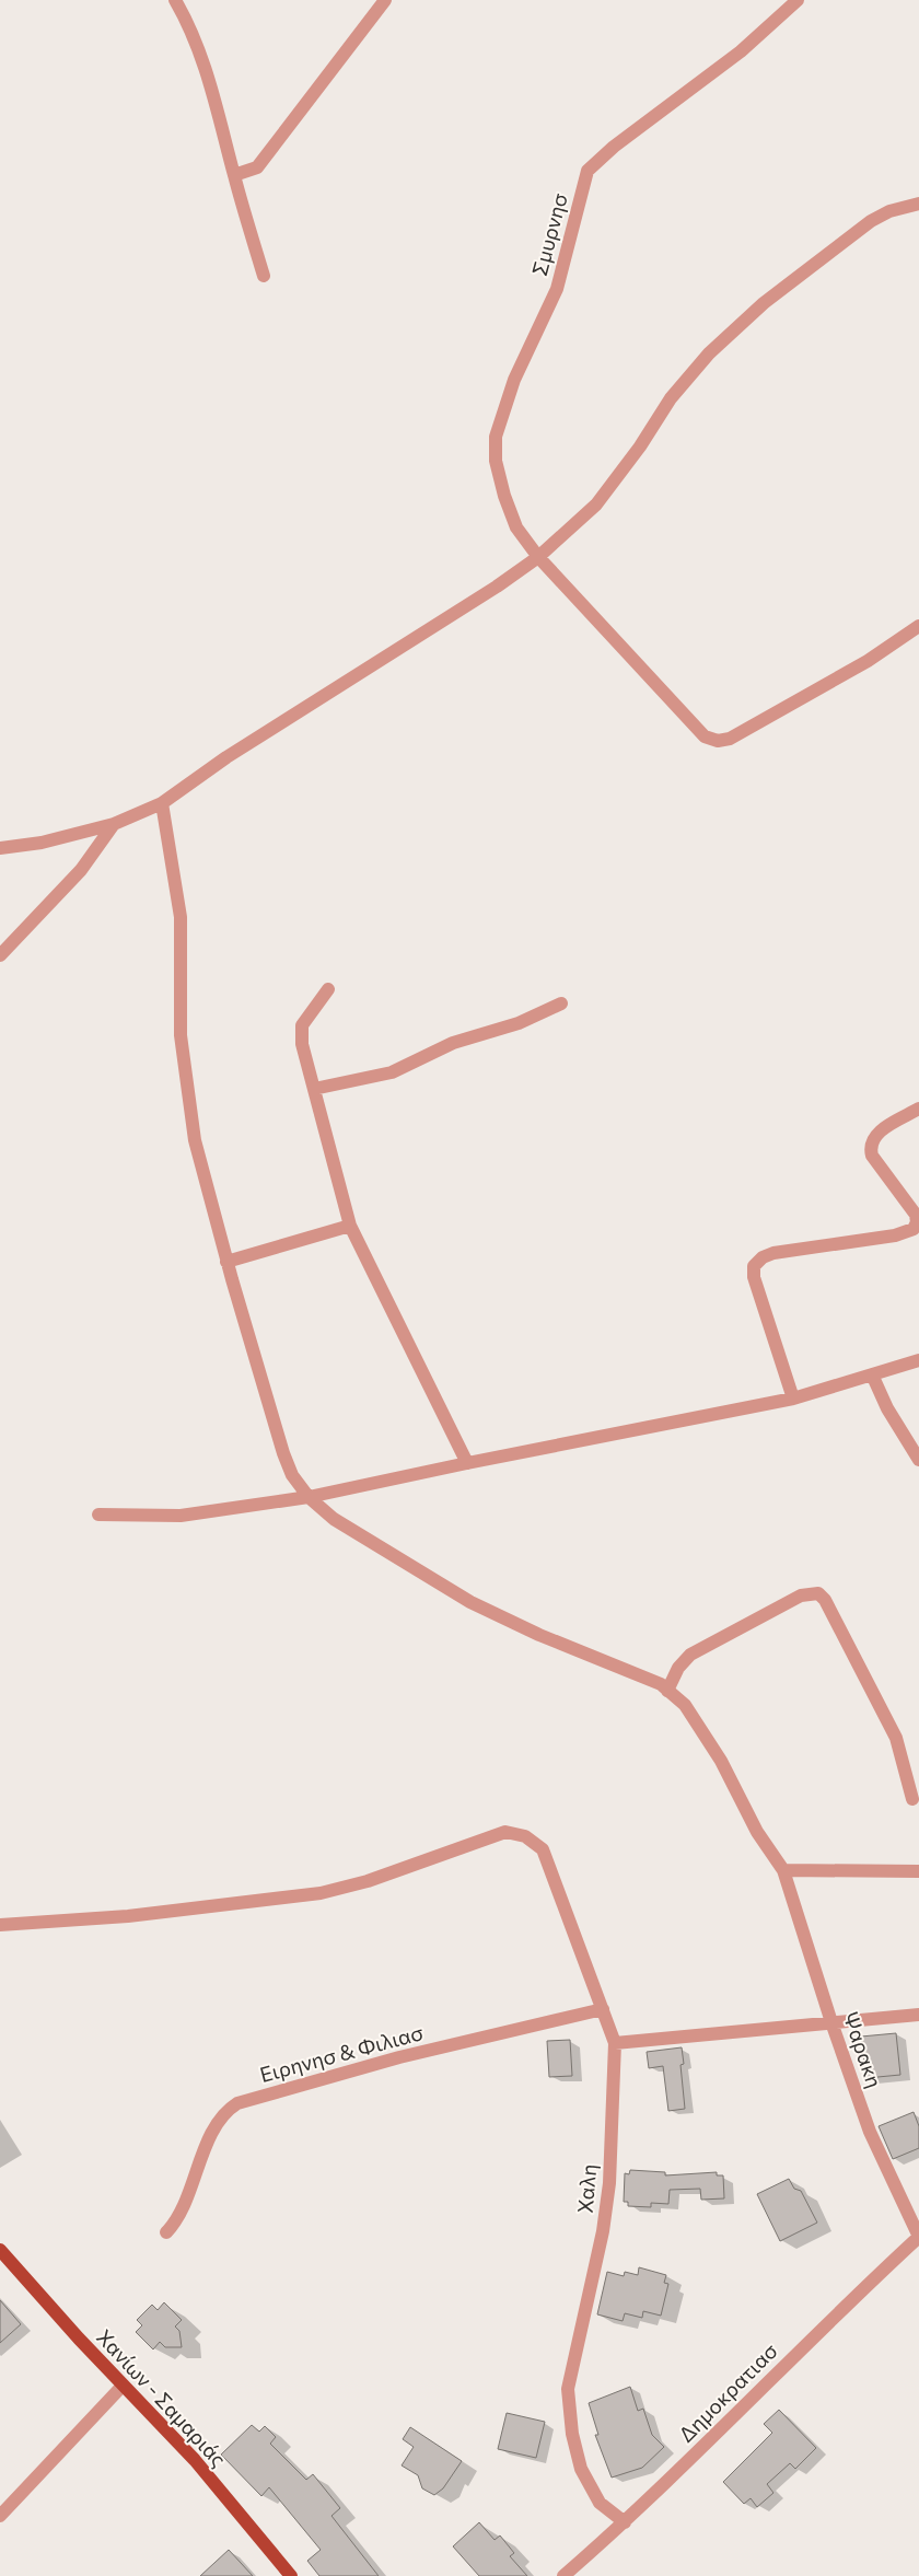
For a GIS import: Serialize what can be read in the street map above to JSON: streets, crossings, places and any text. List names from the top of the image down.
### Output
{
  "streets": {
    "main road": ["Χανίων - Σαμαριάς"],
    "street": [
      "Σμυρνησ",
      "Ψαρακη",
      "Ειρηνησ & Φιλιασ",
      "Χαλη",
      "Δημοκρατιασ"
    ]
  },
  "crossings": [
    ["Ψαρακη", "Δημοκρατιασ"],
    ["Ειρηνησ & Φιλιασ", "Χαλη"],
    ["Χαλη", "Δημοκρατιασ"]
  ]
}
